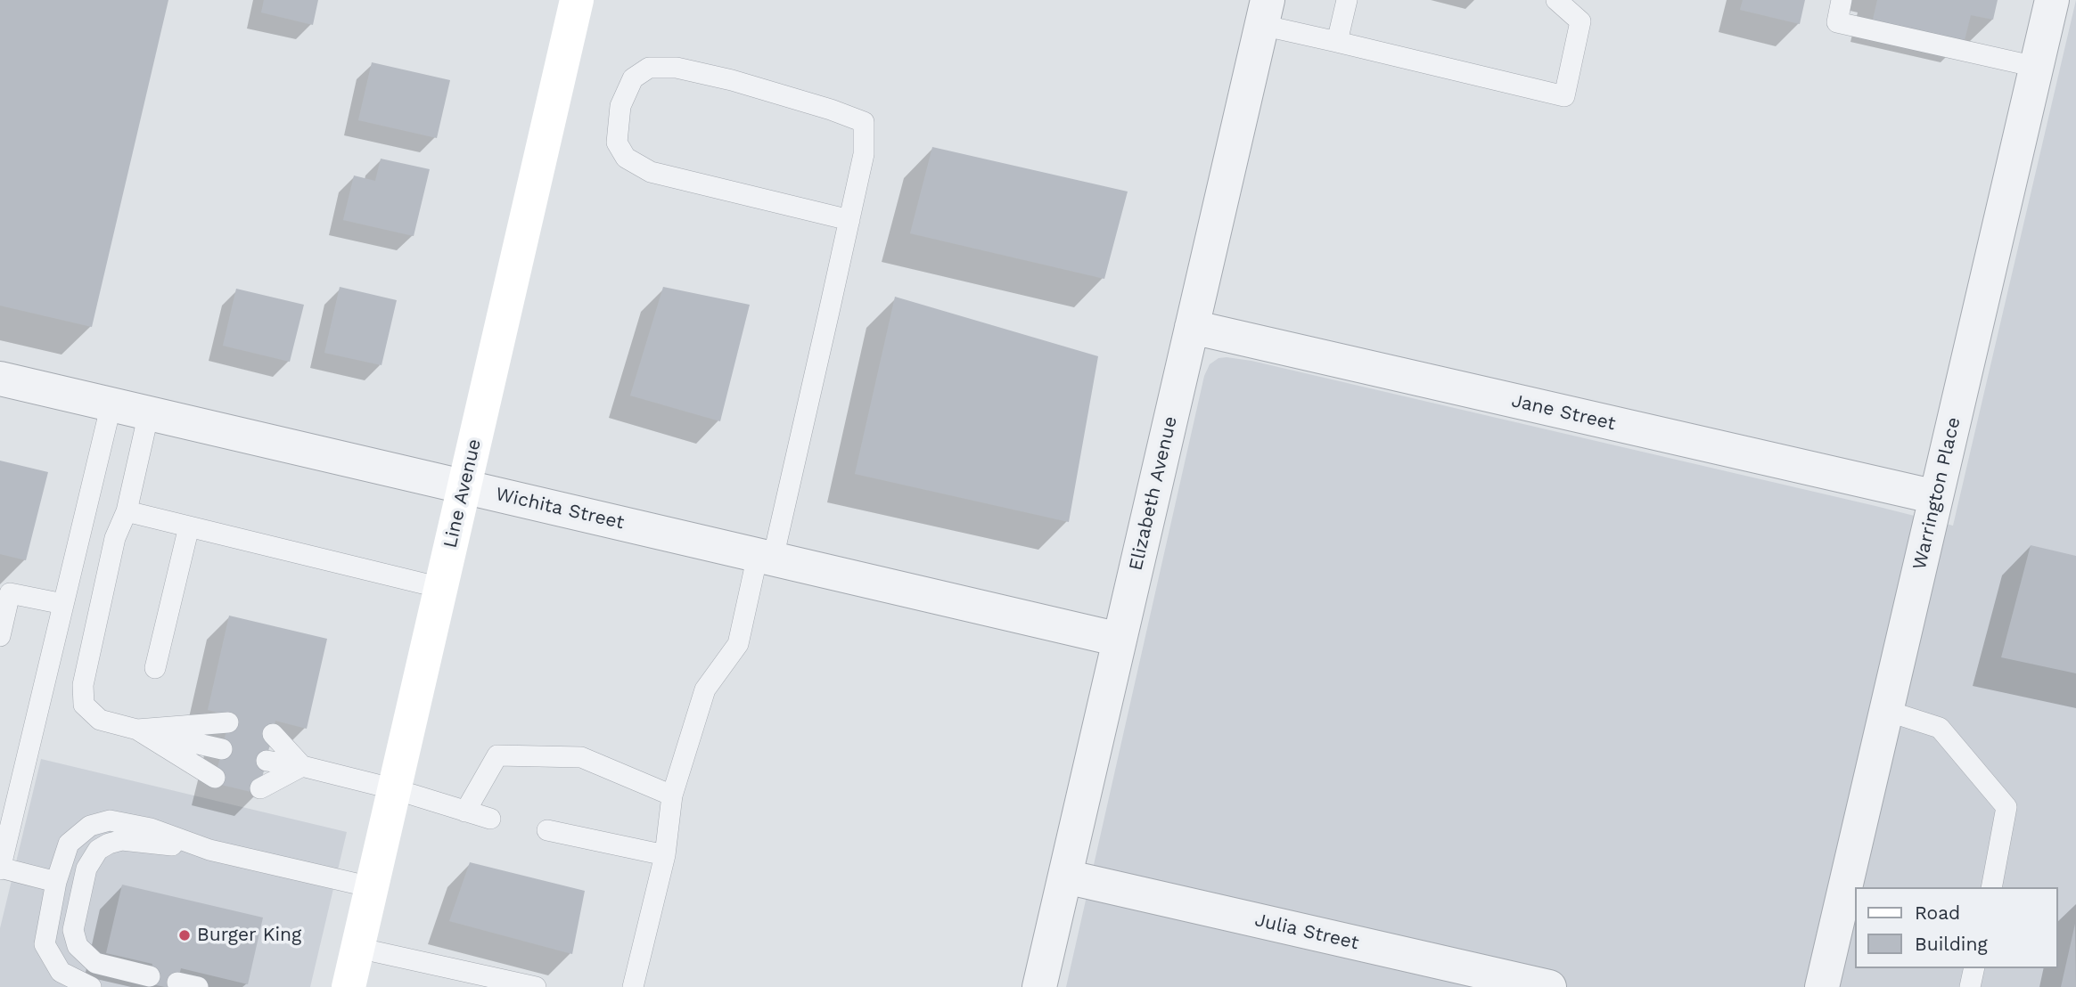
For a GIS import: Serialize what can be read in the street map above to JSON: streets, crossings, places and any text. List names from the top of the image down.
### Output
{
  "streets": {
    "main road": ["Line Avenue"],
    "street": [
      "Jane Street",
      "Elizabeth Avenue",
      "Warrington Place",
      "Wichita Street",
      "Julia Street"
    ]
  },
  "crossings": [
    ["Jane Street", "Elizabeth Avenue"],
    ["Jane Street", "Warrington Place"],
    ["Line Avenue", "Wichita Street"],
    ["Elizabeth Avenue", "Wichita Street"],
    ["Elizabeth Avenue", "Julia Street"]
  ],
  "places": ["Burger King"],
  "legend": ["Road", "Building"]
}
